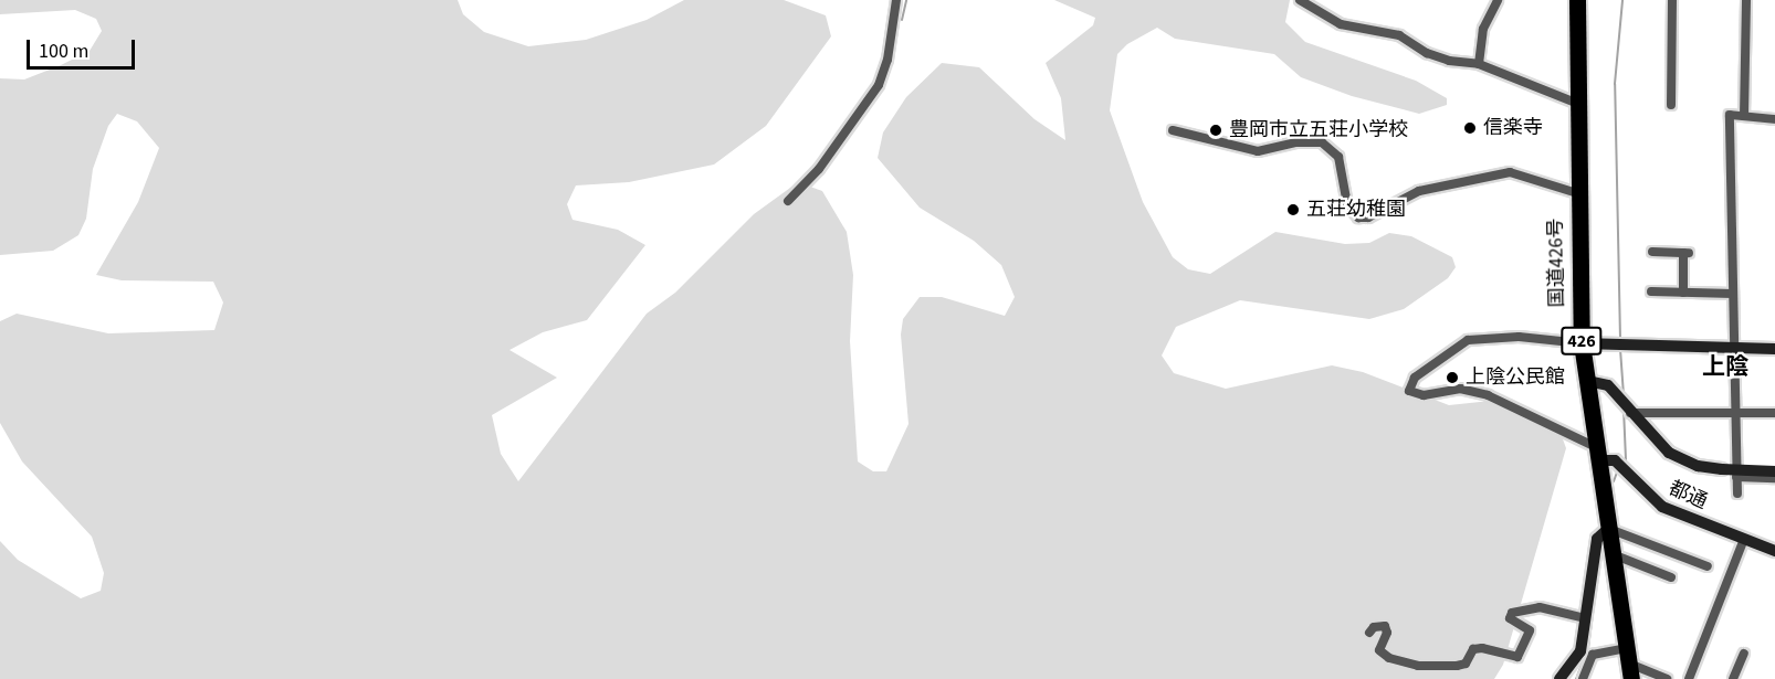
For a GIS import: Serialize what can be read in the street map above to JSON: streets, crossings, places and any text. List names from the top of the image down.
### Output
{
  "streets": {
    "highway": ["国道426号", "426"],
    "street": ["都通"]
  },
  "crossings": [
    ["国道426号", "都通"]
  ],
  "districts": ["上陰"],
  "places": [
    "信楽寺",
    "豊岡市立五荘小学校",
    "五荘幼稚園",
    "上陰公民館"
  ],
  "scale_bar": "100 m"
}
